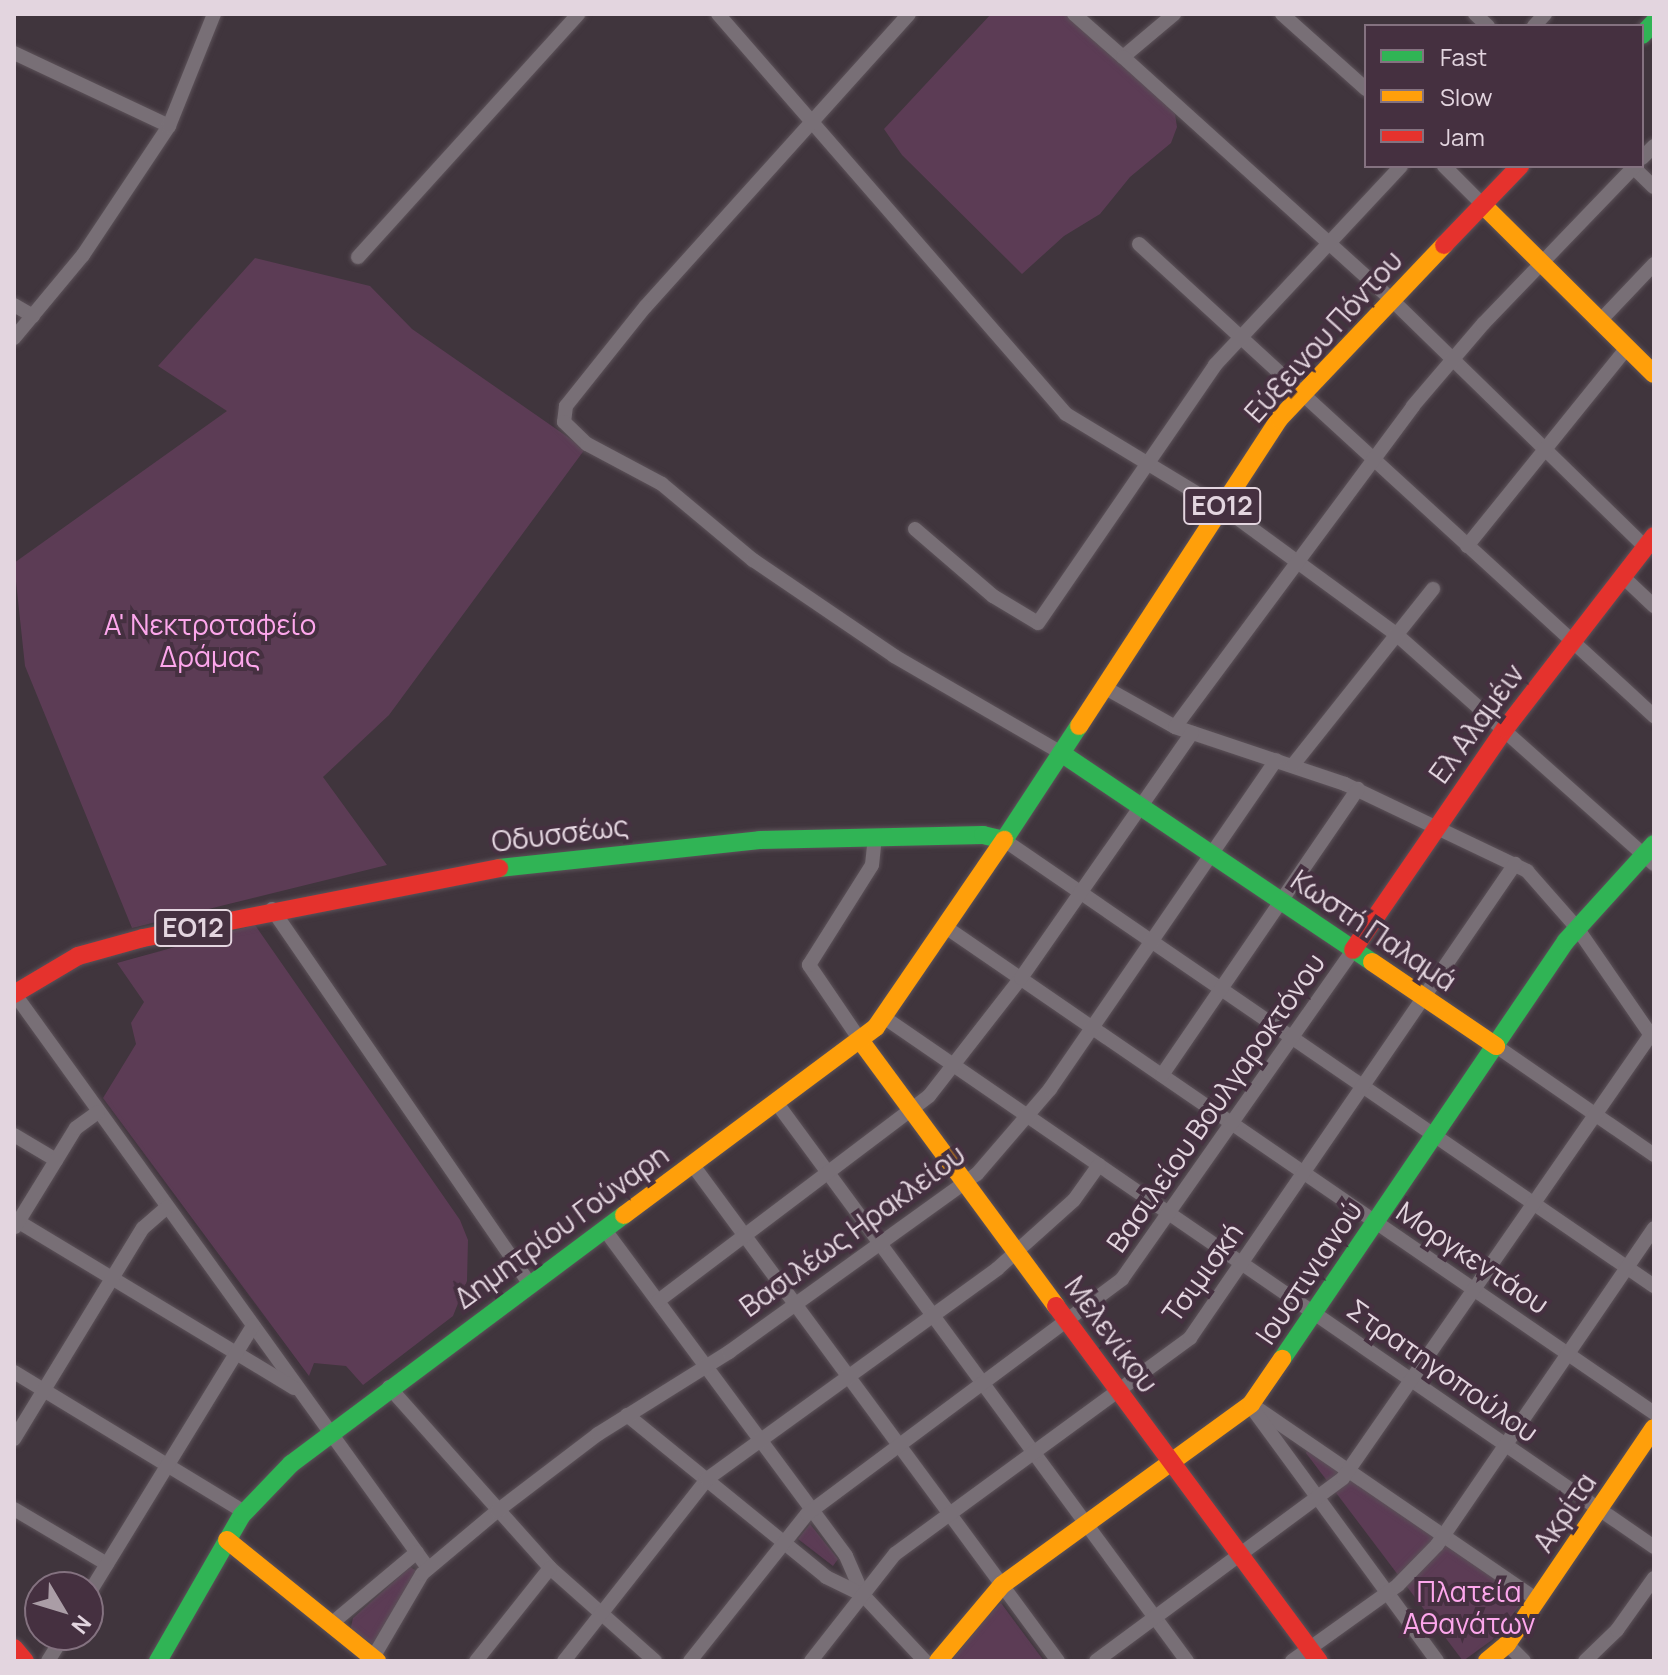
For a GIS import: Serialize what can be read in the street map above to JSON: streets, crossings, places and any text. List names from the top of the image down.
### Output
{
  "streets": {
    "street": [
      "Εύξεινου Πόντου",
      "ΕΟ12",
      "Ελ Αλαμέιν",
      "Οδυσσέως",
      "Κωστή Παλαμά",
      "Βασιλείου Βουλγαροκτόνου",
      "Δημητρίου Γούναρη",
      "Βασιλέως Ηρακλείου",
      "Μοργκεντάου",
      "Τσιμισκή",
      "Ιουστινιανού",
      "Μελενίκου",
      "Στρατηγοπούλου",
      "Ακρίτα"
    ]
  },
  "crossings": [
    ["Εύξεινου Πόντου", "Οδυσσέως"],
    ["Εύξεινου Πόντου", "Κωστή Παλαμά"],
    ["Εύξεινου Πόντου", "Δημητρίου Γούναρη"],
    ["Ελ Αλαμέιν", "Κωστή Παλαμά"],
    ["Ελ Αλαμέιν", "Βασιλείου Βουλγαροκτόνου"],
    ["Οδυσσέως", "Δημητρίου Γούναρη"],
    ["Κωστή Παλαμά", "Βασιλείου Βουλγαροκτόνου"],
    ["Κωστή Παλαμά", "Βασιλέως Ηρακλείου"],
    ["Κωστή Παλαμά", "Τσιμισκή"],
    ["Κωστή Παλαμά", "Ιουστινιανού"],
    ["Βασιλείου Βουλγαροκτόνου", "Μοργκεντάου"],
    ["Βασιλείου Βουλγαροκτόνου", "Μελενίκου"],
    ["Βασιλείου Βουλγαροκτόνου", "Στρατηγοπούλου"],
    ["Δημητρίου Γούναρη", "Μοργκεντάου"],
    ["Δημητρίου Γούναρη", "Μελενίκου"],
    ["Δημητρίου Γούναρη", "Στρατηγοπούλου"],
    ["Βασιλέως Ηρακλείου", "Μοργκεντάου"],
    ["Βασιλέως Ηρακλείου", "Μελενίκου"],
    ["Βασιλέως Ηρακλείου", "Στρατηγοπούλου"],
    ["Μοργκεντάου", "Τσιμισκή"],
    ["Μοργκεντάου", "Ιουστινιανού"],
    ["Τσιμισκή", "Μελενίκου"],
    ["Τσιμισκή", "Στρατηγοπούλου"],
    ["Ιουστινιανού", "Μελενίκου"],
    ["Ιουστινιανού", "Στρατηγοπούλου"],
    ["Στρατηγοπούλου", "Ακρίτα"]
  ],
  "parks": ["Α' Νεκτροταφείο Δράμας", "Πλατεία Αθανάτων"],
  "legend": ["Fast", "Slow", "Jam"],
  "north": "bottom right"
}
